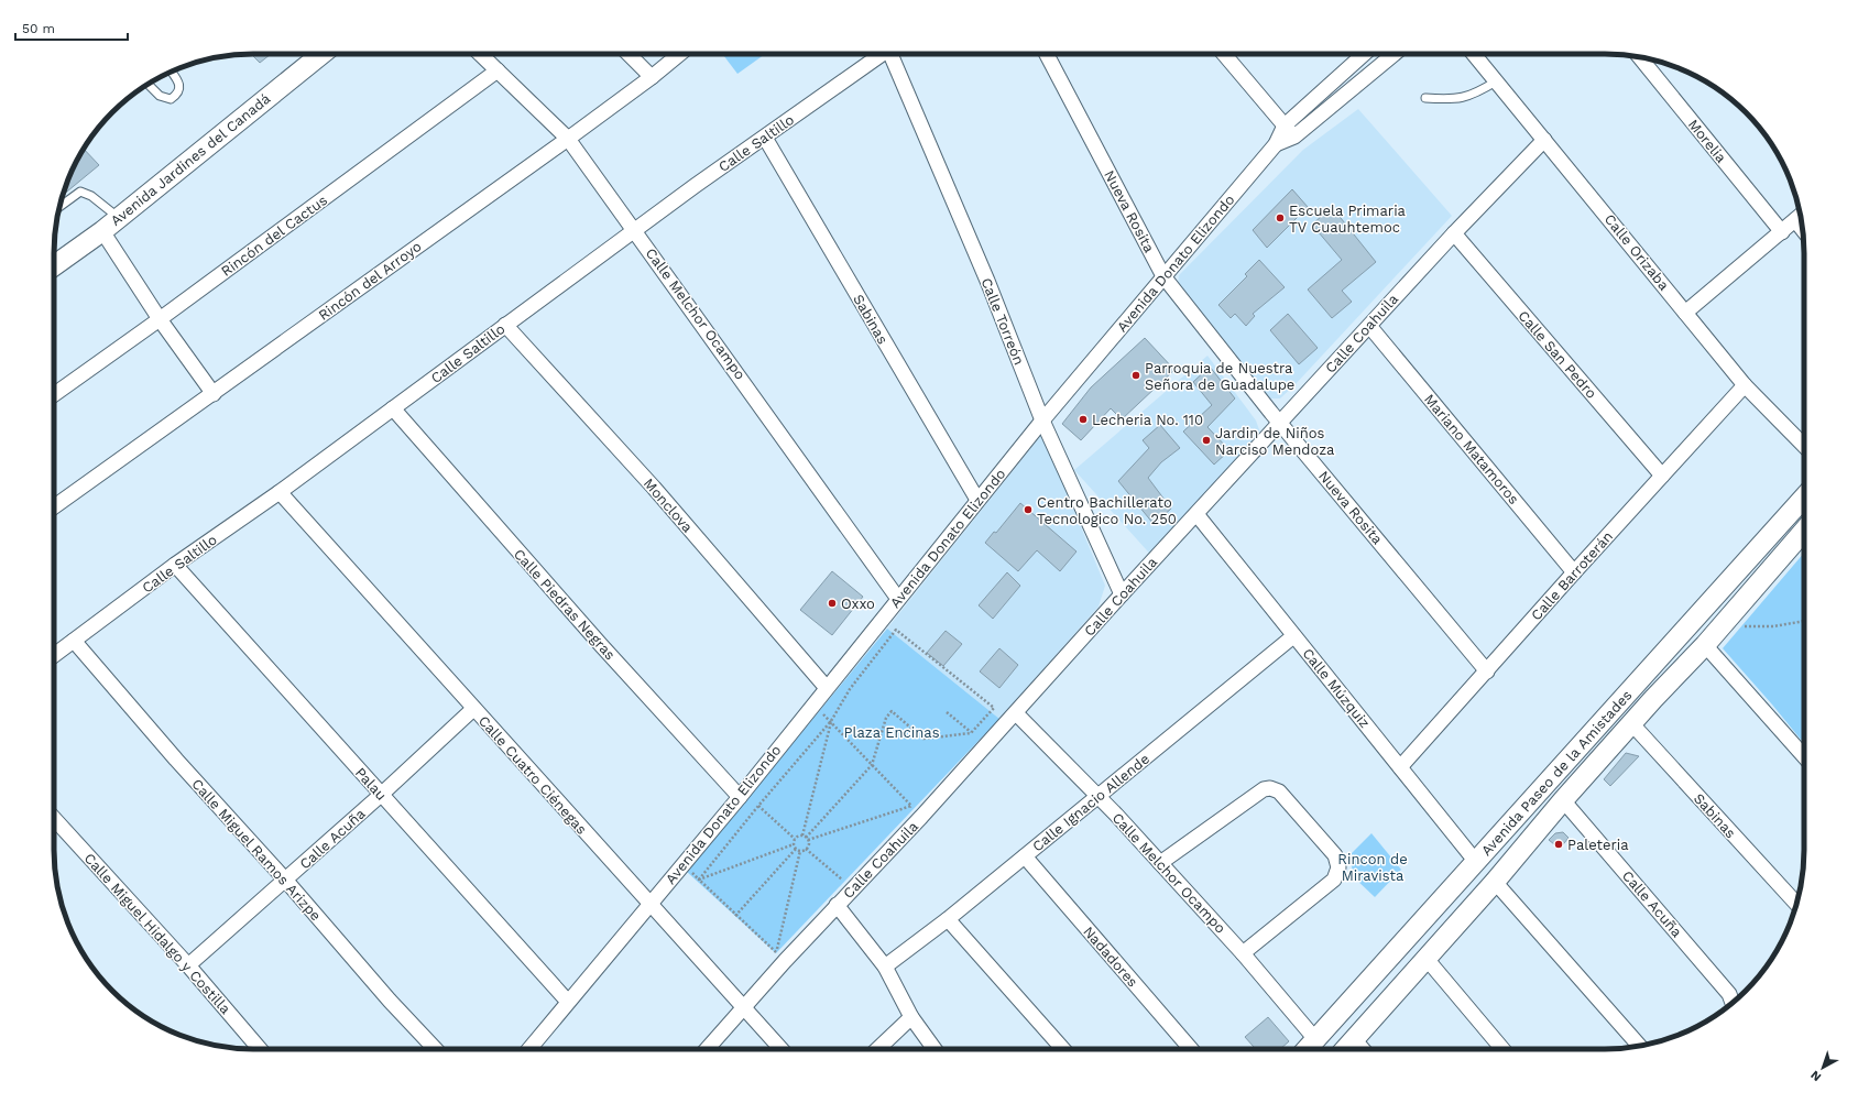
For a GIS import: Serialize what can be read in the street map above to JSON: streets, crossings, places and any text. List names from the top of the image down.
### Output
{
  "streets": {
    "street": [
      "Morelia",
      "Calle Saltillo",
      "Avenida Jardines del Canadá",
      "Nueva Rosita",
      "Rincón del Cactus",
      "Calle Orizaba",
      "Avenida Donato Elizondo",
      "Rincón del Arroyo",
      "Calle Melchor Ocampo",
      "Sabinas",
      "Calle Torreón",
      "Calle Coahuila",
      "Calle San Pedro",
      "Mariano Matamoros",
      "Monclova",
      "Calle Barroterán",
      "Calle Piedras Negras",
      "Calle Múzquiz",
      "Avenida Paseo de la Amistades",
      "Calle Cuatro Ciénegas",
      "Palau",
      "Calle Ignacio Allende",
      "Calle Acuña",
      "Calle Miguel Ramos Arizpe",
      "Calle Miguel Hidalgo y Costilla",
      "Nadadores"
    ]
  },
  "crossings": [
    ["Calle Saltillo", "Calle Melchor Ocampo"],
    ["Calle Saltillo", "Sabinas"],
    ["Calle Saltillo", "Monclova"],
    ["Calle Saltillo", "Calle Piedras Negras"],
    ["Calle Saltillo", "Calle Cuatro Ciénegas"],
    ["Calle Saltillo", "Palau"],
    ["Calle Saltillo", "Calle Miguel Ramos Arizpe"],
    ["Nueva Rosita", "Avenida Donato Elizondo"],
    ["Nueva Rosita", "Calle Coahuila"],
    ["Nueva Rosita", "Calle Barroterán"],
    ["Rincón del Cactus", "Calle Melchor Ocampo"],
    ["Calle Orizaba", "Calle Coahuila"],
    ["Calle Orizaba", "Calle Barroterán"],
    ["Avenida Donato Elizondo", "Calle Melchor Ocampo"],
    ["Avenida Donato Elizondo", "Sabinas"],
    ["Avenida Donato Elizondo", "Calle Torreón"],
    ["Avenida Donato Elizondo", "Monclova"],
    ["Avenida Donato Elizondo", "Calle Piedras Negras"],
    ["Avenida Donato Elizondo", "Calle Cuatro Ciénegas"],
    ["Avenida Donato Elizondo", "Palau"],
    ["Rincón del Arroyo", "Calle Melchor Ocampo"],
    ["Calle Melchor Ocampo", "Calle Coahuila"],
    ["Calle Melchor Ocampo", "Avenida Paseo de la Amistades"],
    ["Calle Melchor Ocampo", "Calle Ignacio Allende"],
    ["Sabinas", "Avenida Paseo de la Amistades"],
    ["Calle Torreón", "Calle Coahuila"],
    ["Calle Coahuila", "Calle San Pedro"],
    ["Calle Coahuila", "Mariano Matamoros"],
    ["Calle Coahuila", "Calle Múzquiz"],
    ["Calle Coahuila", "Calle Cuatro Ciénegas"],
    ["Calle San Pedro", "Calle Barroterán"],
    ["Mariano Matamoros", "Calle Barroterán"],
    ["Calle Barroterán", "Calle Múzquiz"],
    ["Calle Múzquiz", "Avenida Paseo de la Amistades"],
    ["Calle Múzquiz", "Calle Ignacio Allende"],
    ["Avenida Paseo de la Amistades", "Calle Acuña"],
    ["Calle Cuatro Ciénegas", "Calle Acuña"],
    ["Palau", "Calle Acuña"],
    ["Calle Ignacio Allende", "Nadadores"],
    ["Calle Acuña", "Calle Miguel Ramos Arizpe"],
    ["Calle Acuña", "Calle Miguel Hidalgo y Costilla"]
  ],
  "parks": ["Plaza Encinas", "Rincon de Miravista"],
  "places": [
    "Escuela Primaria TV Cuauhtemoc",
    "Parroquia de Nuestra Señora de Guadalupe",
    "Lecheria No. 110",
    "Jardin de Niños Narciso Mendoza",
    "Centro Bachillerato Tecnologico No. 250",
    "Oxxo",
    "Paleteria"
  ],
  "scale_bar": "50 m",
  "north": "bottom left"
}
